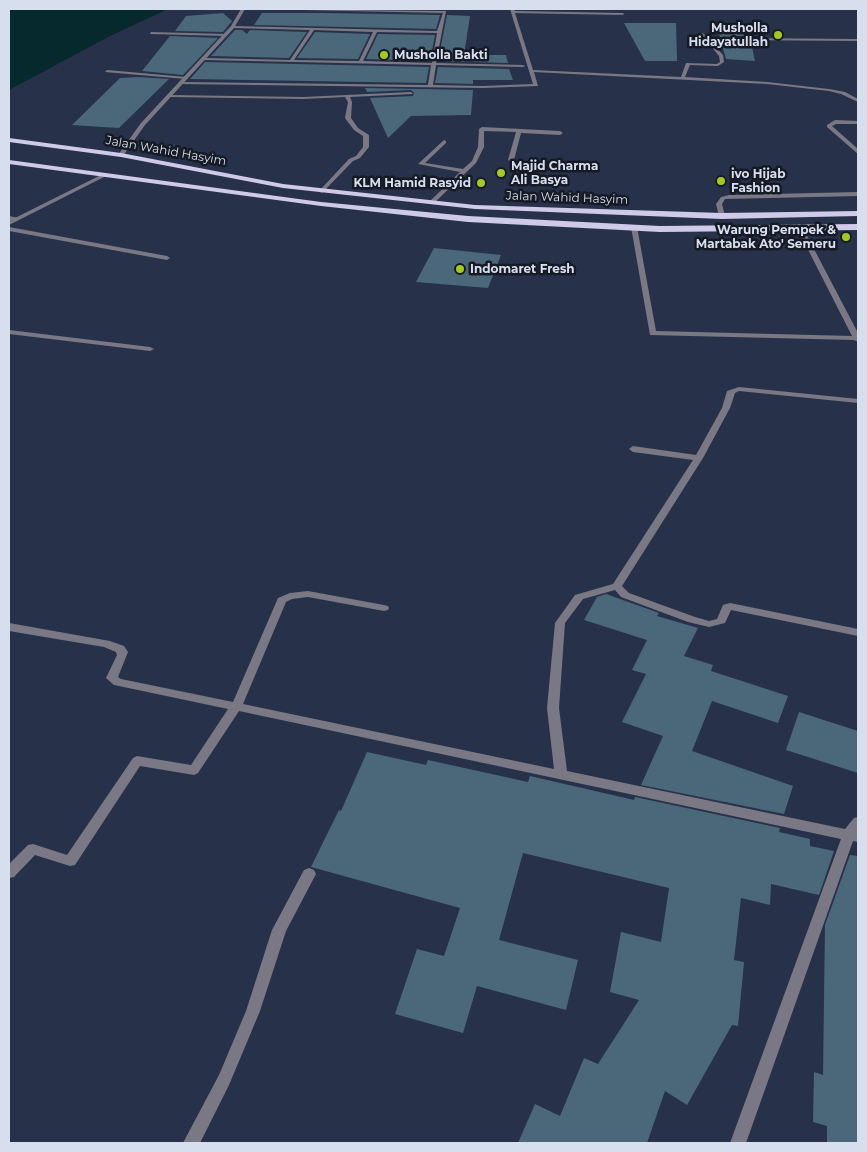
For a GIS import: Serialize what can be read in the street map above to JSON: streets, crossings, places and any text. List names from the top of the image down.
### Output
{
  "streets": {
    "highway": ["Jalan Wahid Hasyim"]
  },
  "places": [
    "Musholla Hidayatullah",
    "Musholla Bakti",
    "Majid Charma Ali Basya",
    "ivo Hijab Fashion",
    "KLM Hamid Rasyid",
    "Warung Pempek & Martabak Ato' Semeru",
    "Indomaret Fresh"
  ]
}
